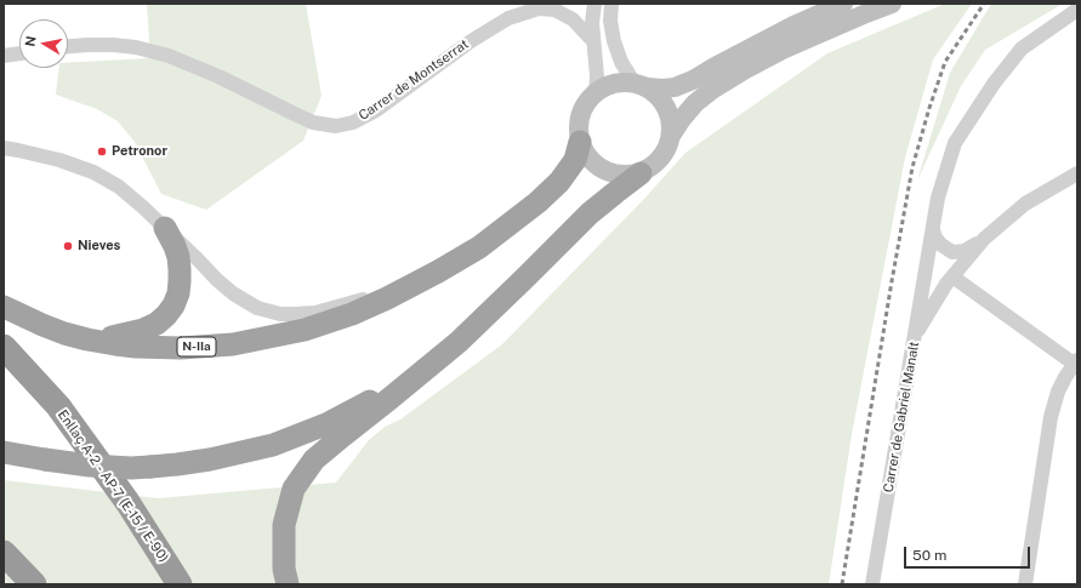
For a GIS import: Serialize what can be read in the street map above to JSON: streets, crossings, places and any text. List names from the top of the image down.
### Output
{
  "streets": {
    "highway": ["N-IIa", "Enllaç A-2 - AP-7 (E-15 / E-90)"],
    "street": ["Carrer de Montserrat", "Carrer de Gabriel Manalt"]
  },
  "places": ["Petronor", "Nieves"],
  "scale_bar": "50 m",
  "north": "left"
}
